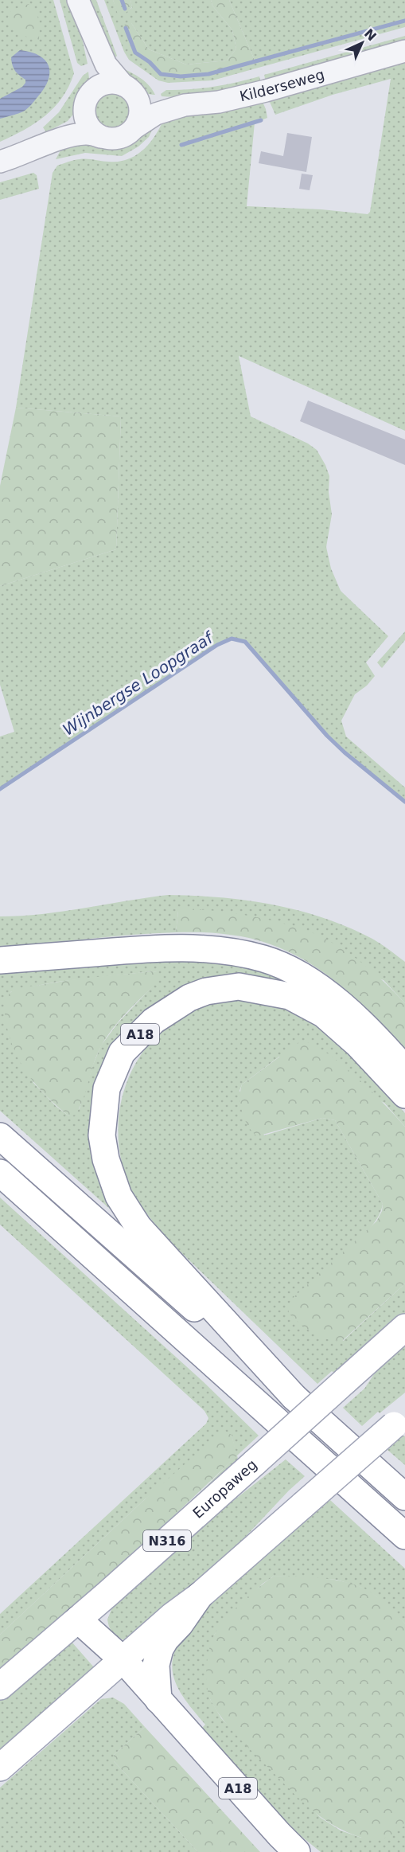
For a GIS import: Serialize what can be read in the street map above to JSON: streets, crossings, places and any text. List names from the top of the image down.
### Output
{
  "streets": {
    "main road": ["A18", "Europaweg", "N316"],
    "street": ["Kilderseweg"]
  },
  "crossings": [
    ["A18", "Europaweg"]
  ],
  "water": ["Wijnbergse Loopgraaf"],
  "north": "top right"
}
